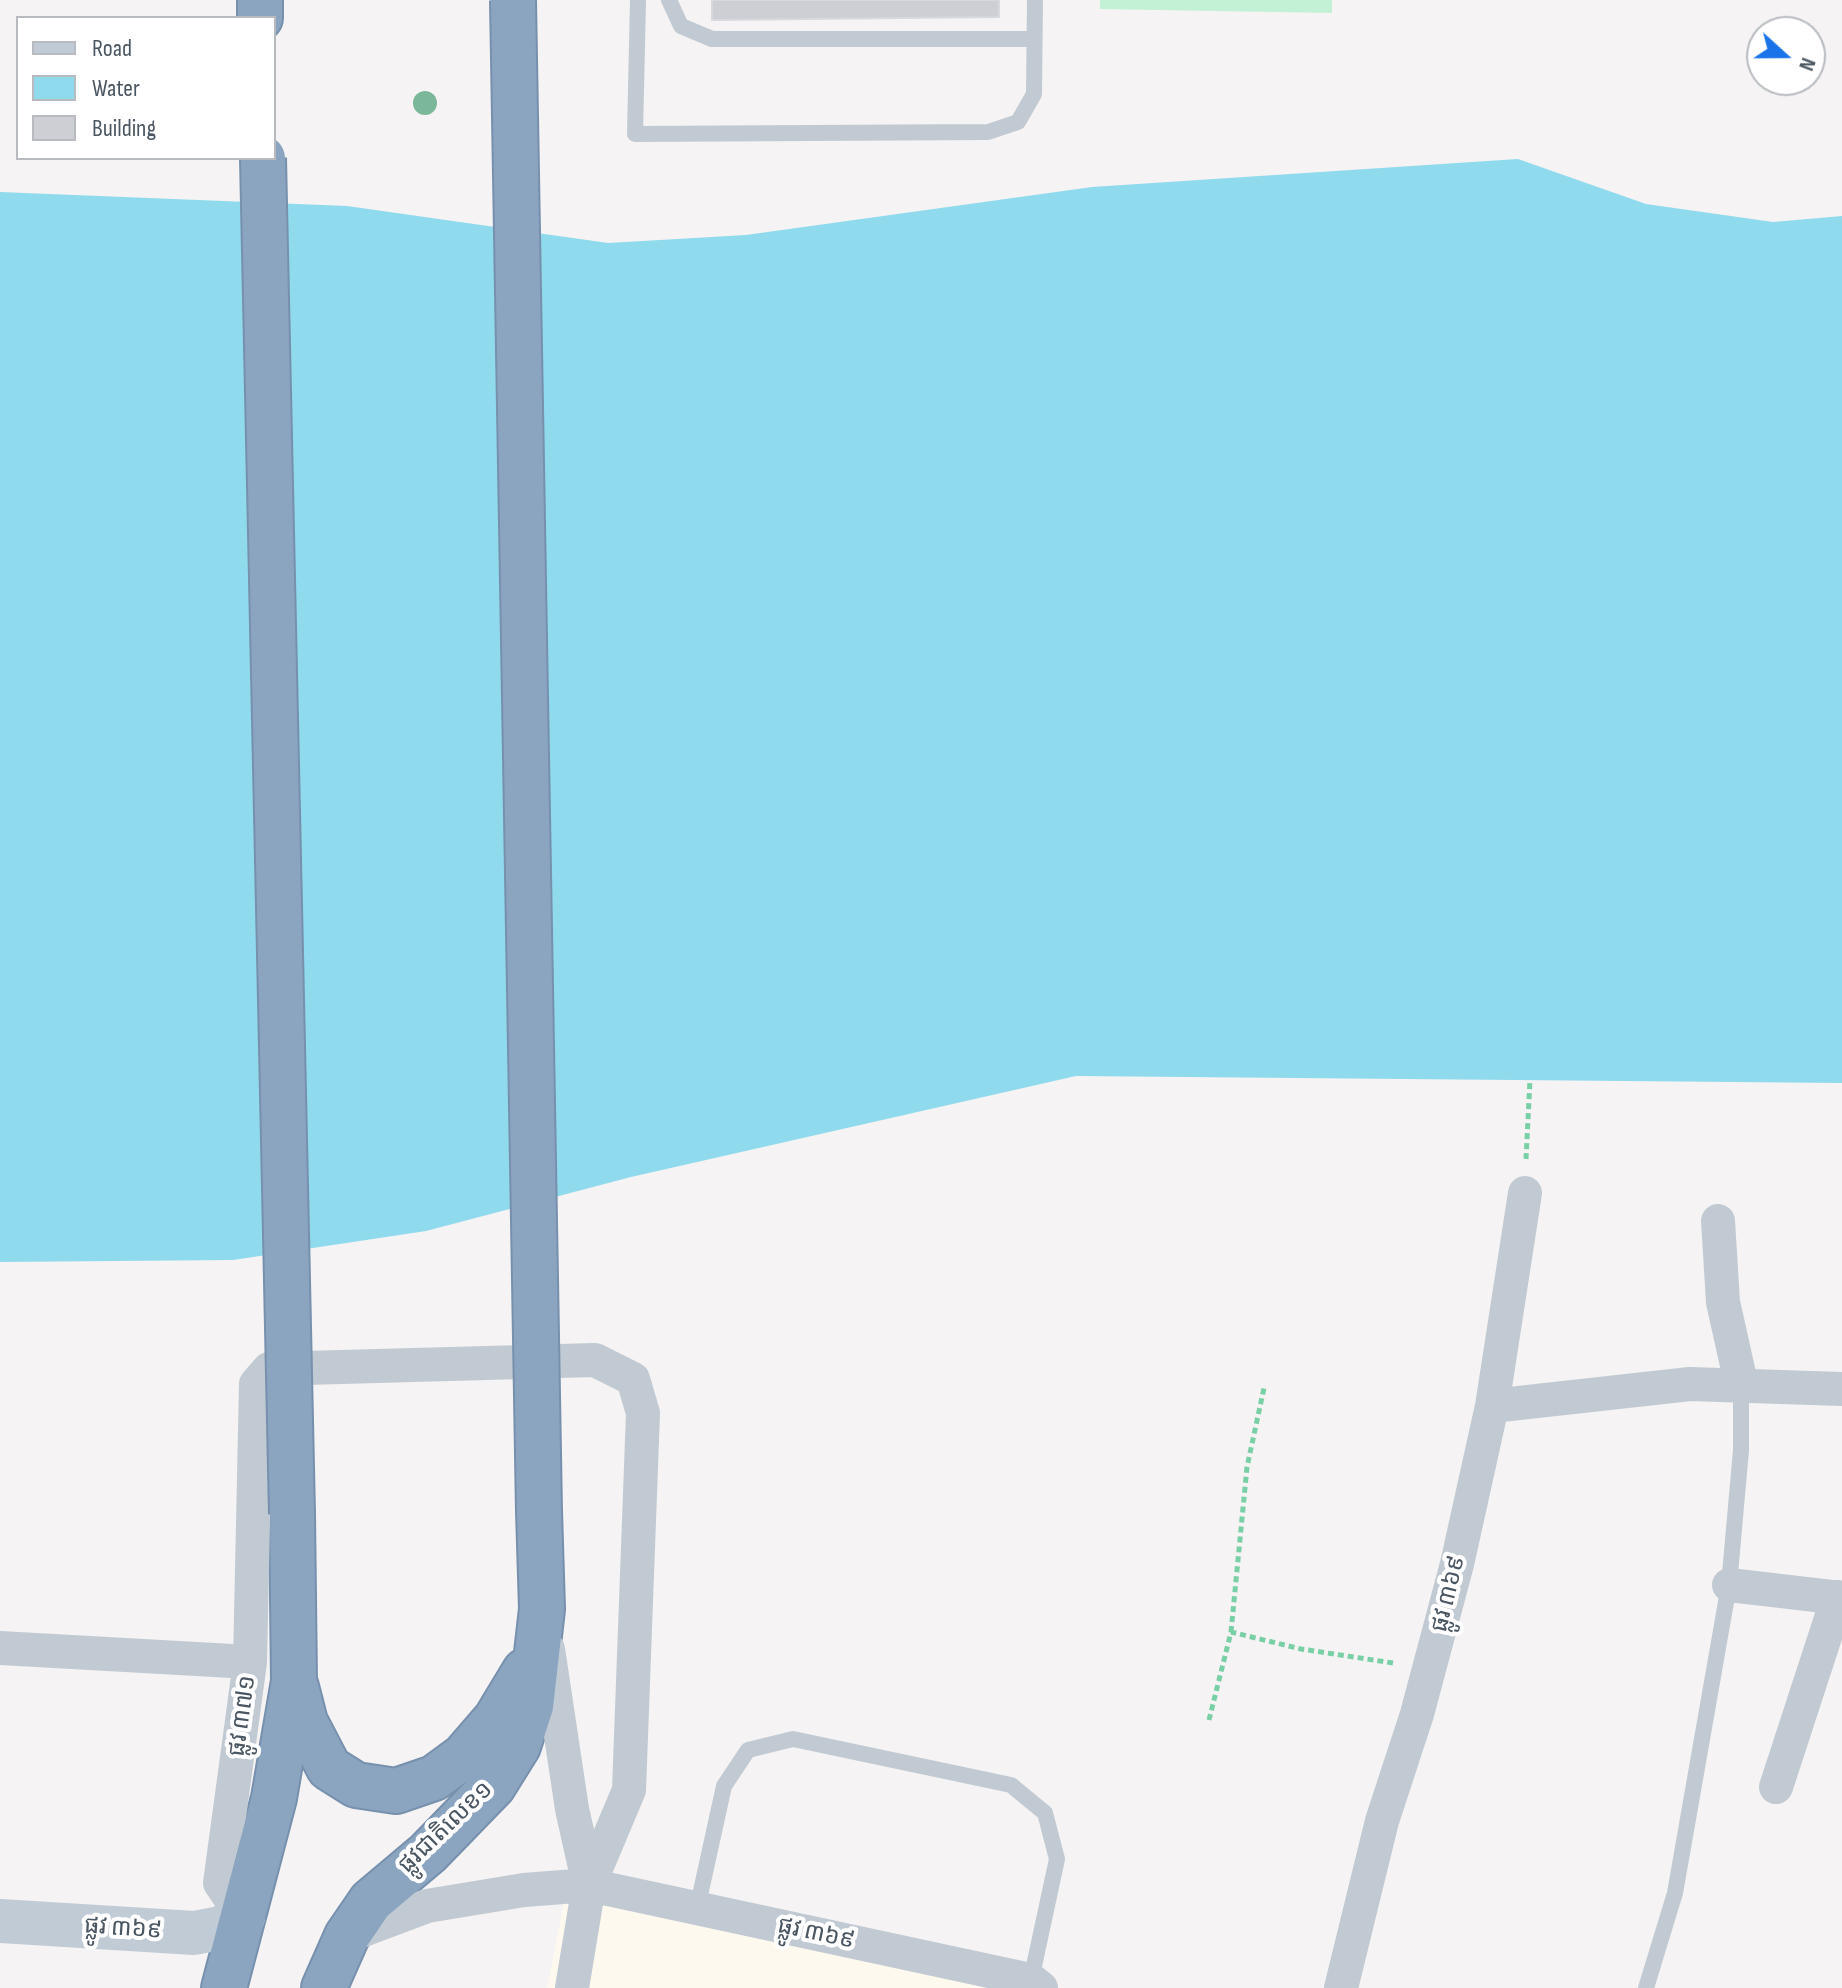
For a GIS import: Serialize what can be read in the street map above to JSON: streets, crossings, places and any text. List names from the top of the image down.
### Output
{
  "streets": {
    "highway": ["ផ្លូវជាតិលេខ១"],
    "street": ["ផ្លូវ ៣៦៩", "ផ្លូវ ៣៧១"]
  },
  "crossings": [
    ["ផ្លូវ ៣៦៩", "ផ្លូវ ៣៧១"],
    ["ផ្លូវ ៣៦៩", "ផ្លូវជាតិលេខ១"]
  ],
  "legend": ["Road", "Water", "Building"],
  "north": "right"
}
